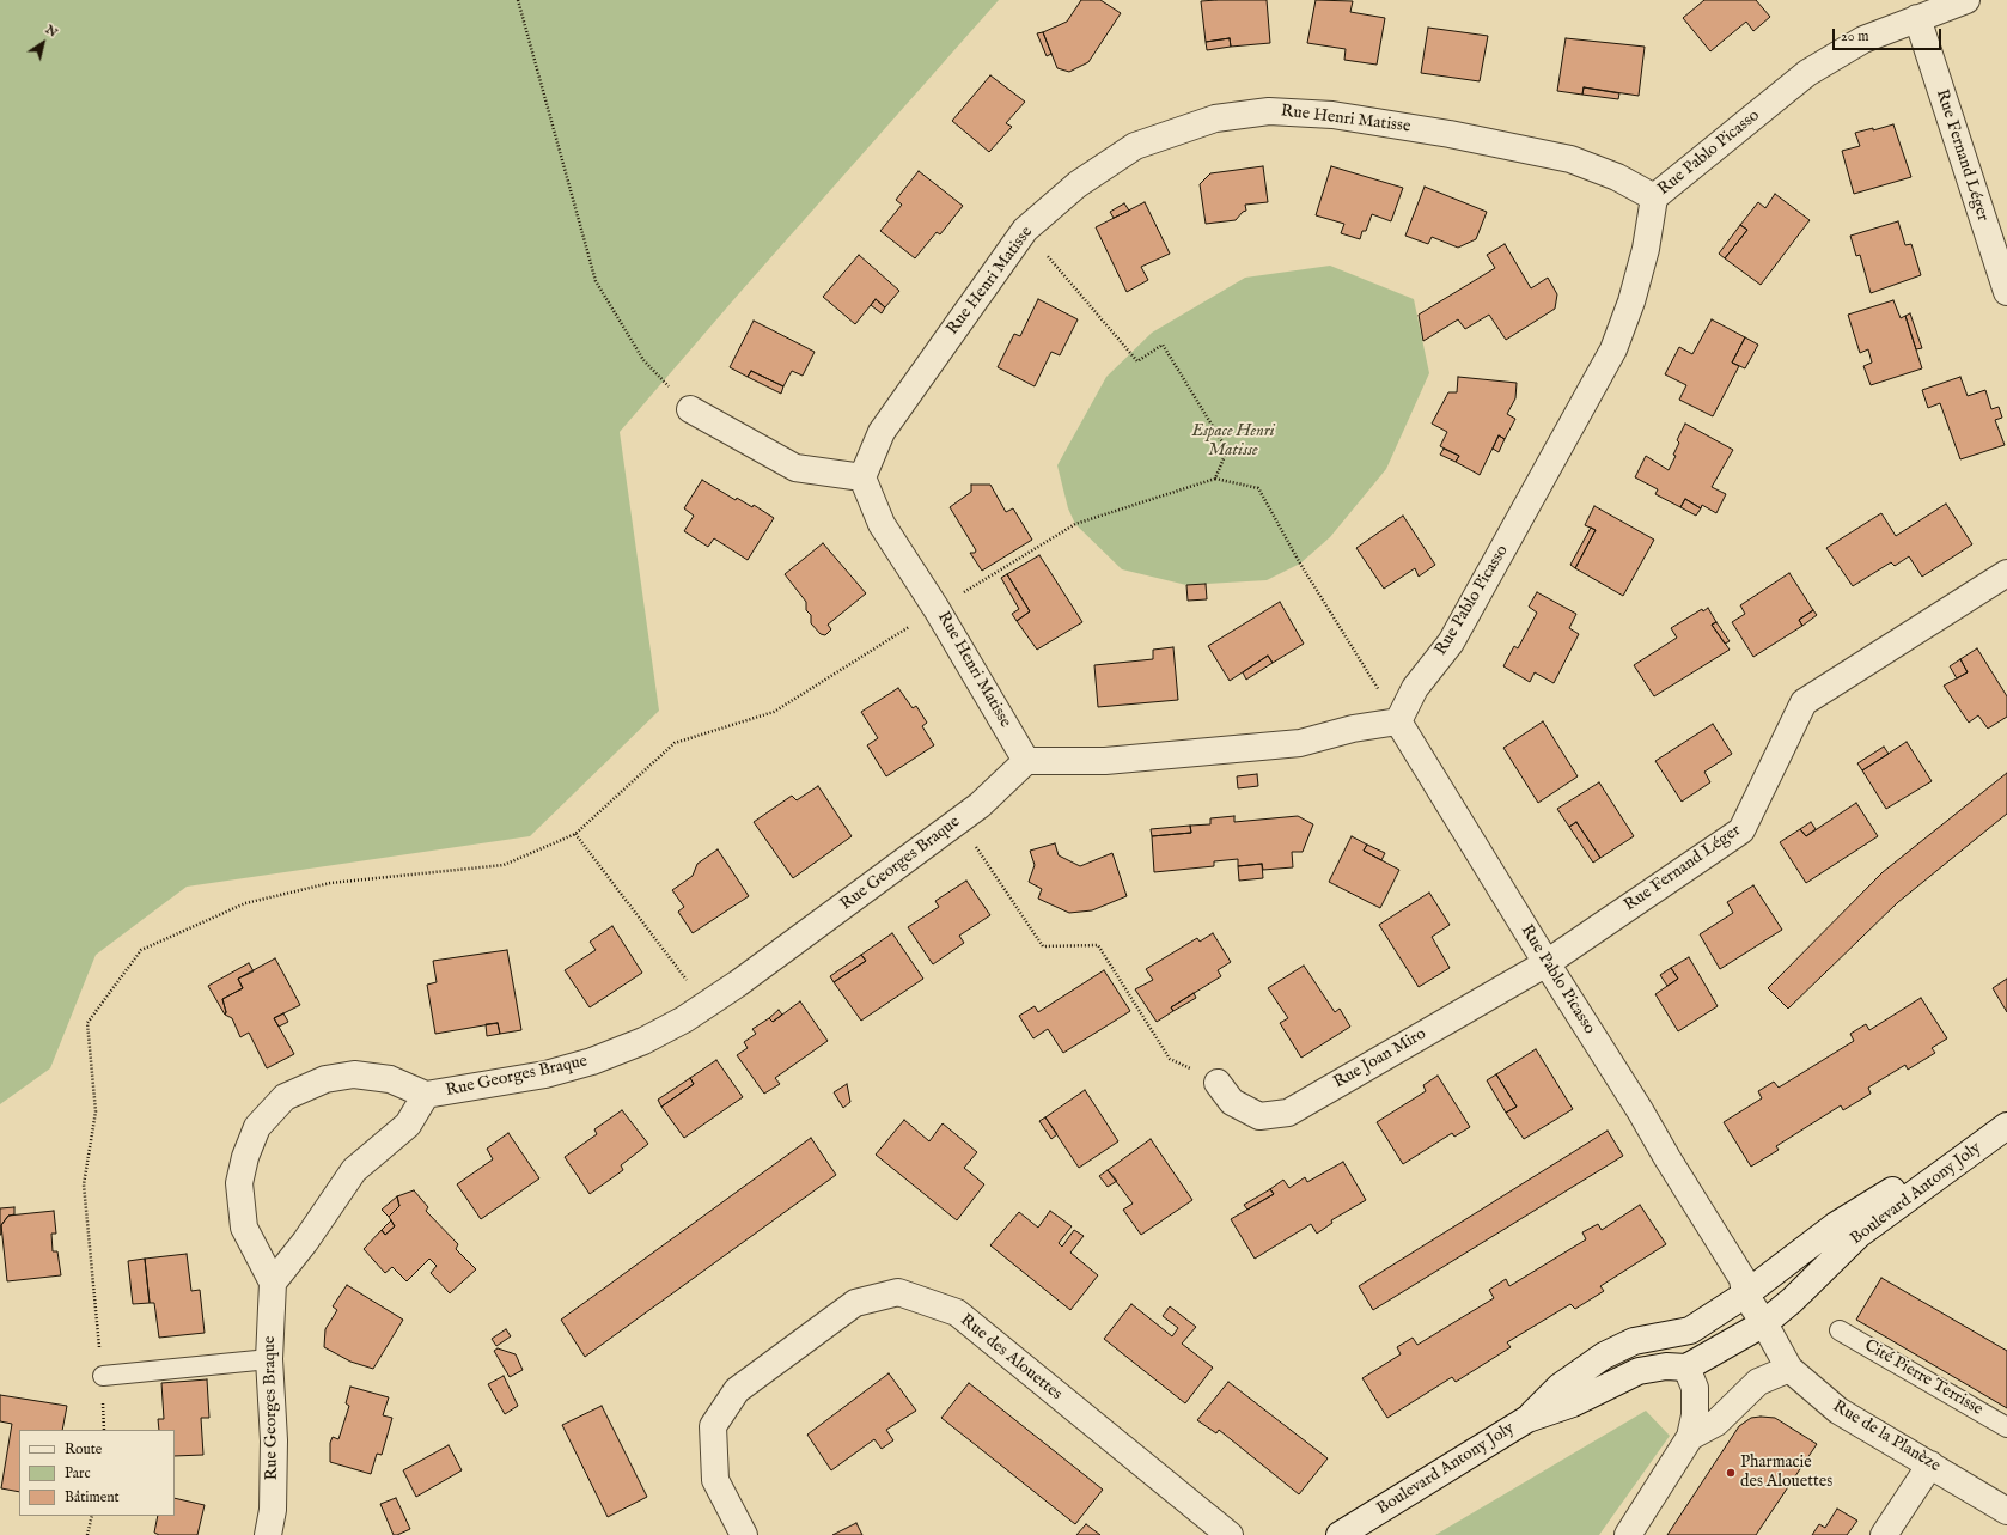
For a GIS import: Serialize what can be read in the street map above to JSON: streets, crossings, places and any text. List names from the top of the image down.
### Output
{
  "streets": {
    "street": [
      "Rue Henri Matisse",
      "Rue Pablo Picasso",
      "Rue Fernand Léger",
      "Rue Georges Braque",
      "Rue Joan Miro",
      "Boulevard Antony Joly",
      "Rue des Alouettes",
      "Rue de la Planèze"
    ],
    "lane": ["Cité Pierre Terrisse"]
  },
  "crossings": [
    ["Rue Henri Matisse", "Rue Pablo Picasso"],
    ["Rue Henri Matisse", "Rue Georges Braque"],
    ["Rue Pablo Picasso", "Rue Fernand Léger"],
    ["Rue Pablo Picasso", "Rue Joan Miro"],
    ["Rue Pablo Picasso", "Boulevard Antony Joly"],
    ["Rue Pablo Picasso", "Rue de la Planèze"],
    ["Rue Fernand Léger", "Rue Joan Miro"],
    ["Boulevard Antony Joly", "Rue de la Planèze"]
  ],
  "parks": ["Espace Henri Matisse"],
  "places": ["Pharmacie des Alouettes"],
  "legend": ["Route", "Parc", "Bâtiment"],
  "scale_bar": "20 m",
  "north": "top right"
}
